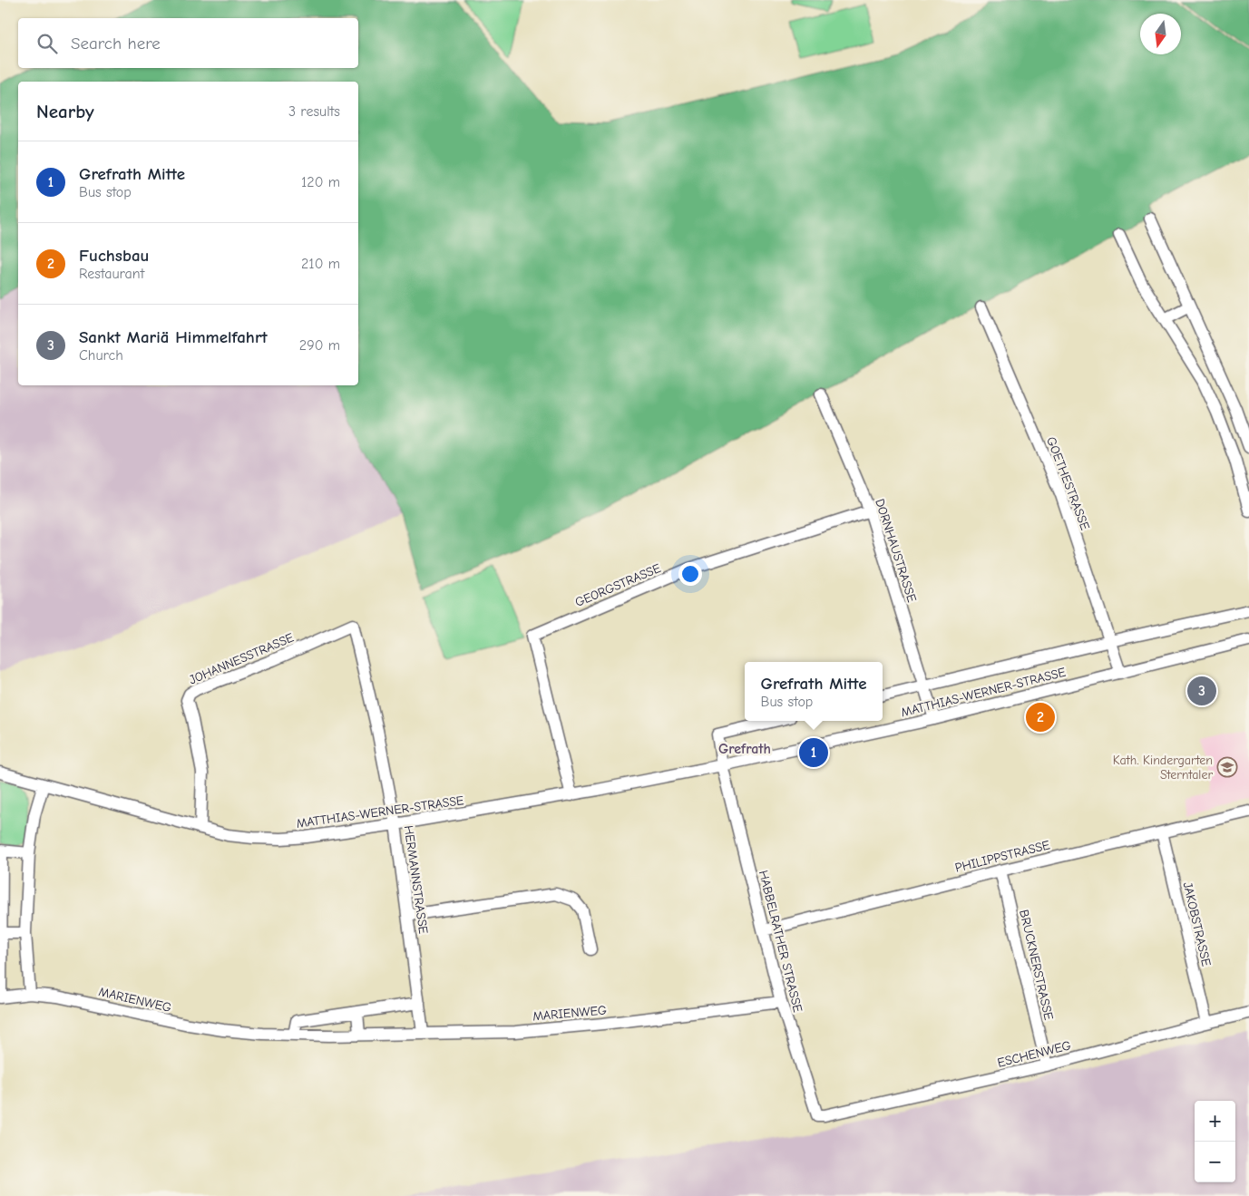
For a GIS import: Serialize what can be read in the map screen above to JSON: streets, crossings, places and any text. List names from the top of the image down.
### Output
{
  "streets": {
    "street": [
      "GOETHESTRASSE",
      "DORNHAUSTRASSE",
      "GEORGSTRASSE",
      "JOHANNESSTRASSE",
      "MATTHIAS-WERNER-STRASSE",
      "PHILIPPSTRASSE",
      "HERMANNSTRASSE",
      "JAKOBSTRASSE",
      "HABBELRATHER STRASSE",
      "BRUCKNERSTRASSE",
      "MARIENWEG",
      "ESCHENWEG"
    ]
  },
  "crossings": [
    ["GOETHESTRASSE", "MATTHIAS-WERNER-STRASSE"],
    ["DORNHAUSTRASSE", "GEORGSTRASSE"],
    ["DORNHAUSTRASSE", "MATTHIAS-WERNER-STRASSE"],
    ["GEORGSTRASSE", "MATTHIAS-WERNER-STRASSE"],
    ["JOHANNESSTRASSE", "MATTHIAS-WERNER-STRASSE"],
    ["JOHANNESSTRASSE", "HERMANNSTRASSE"],
    ["MATTHIAS-WERNER-STRASSE", "HERMANNSTRASSE"],
    ["MATTHIAS-WERNER-STRASSE", "HABBELRATHER STRASSE"],
    ["PHILIPPSTRASSE", "JAKOBSTRASSE"],
    ["PHILIPPSTRASSE", "HABBELRATHER STRASSE"],
    ["PHILIPPSTRASSE", "BRUCKNERSTRASSE"],
    ["HERMANNSTRASSE", "MARIENWEG"],
    ["JAKOBSTRASSE", "ESCHENWEG"],
    ["HABBELRATHER STRASSE", "MARIENWEG"],
    ["HABBELRATHER STRASSE", "ESCHENWEG"],
    ["BRUCKNERSTRASSE", "ESCHENWEG"]
  ],
  "districts": ["Grefrath"],
  "places": {
    "school or university": ["Kath. Kindergarten Sterntaler"]
  },
  "north": "bottom",
  "page": {
    "search": "Search here",
    "heading": ["Nearby", "3 results"],
    "list": [
      {
        "mark": "1",
        "name": "Grefrath Mitte",
        "note": "Bus stop",
        "value": "120 m"
      },
      {
        "mark": "2",
        "name": "Fuchsbau",
        "note": "Restaurant",
        "value": "210 m"
      },
      {
        "mark": "3",
        "name": "Sankt Mariä Himmelfahrt",
        "note": "Church",
        "value": "290 m"
      }
    ],
    "popup": ["Grefrath Mitte", "Bus stop"],
    "pins": ["3", "2", "1"],
    "map_buttons": ["+", "−"]
  }
}
